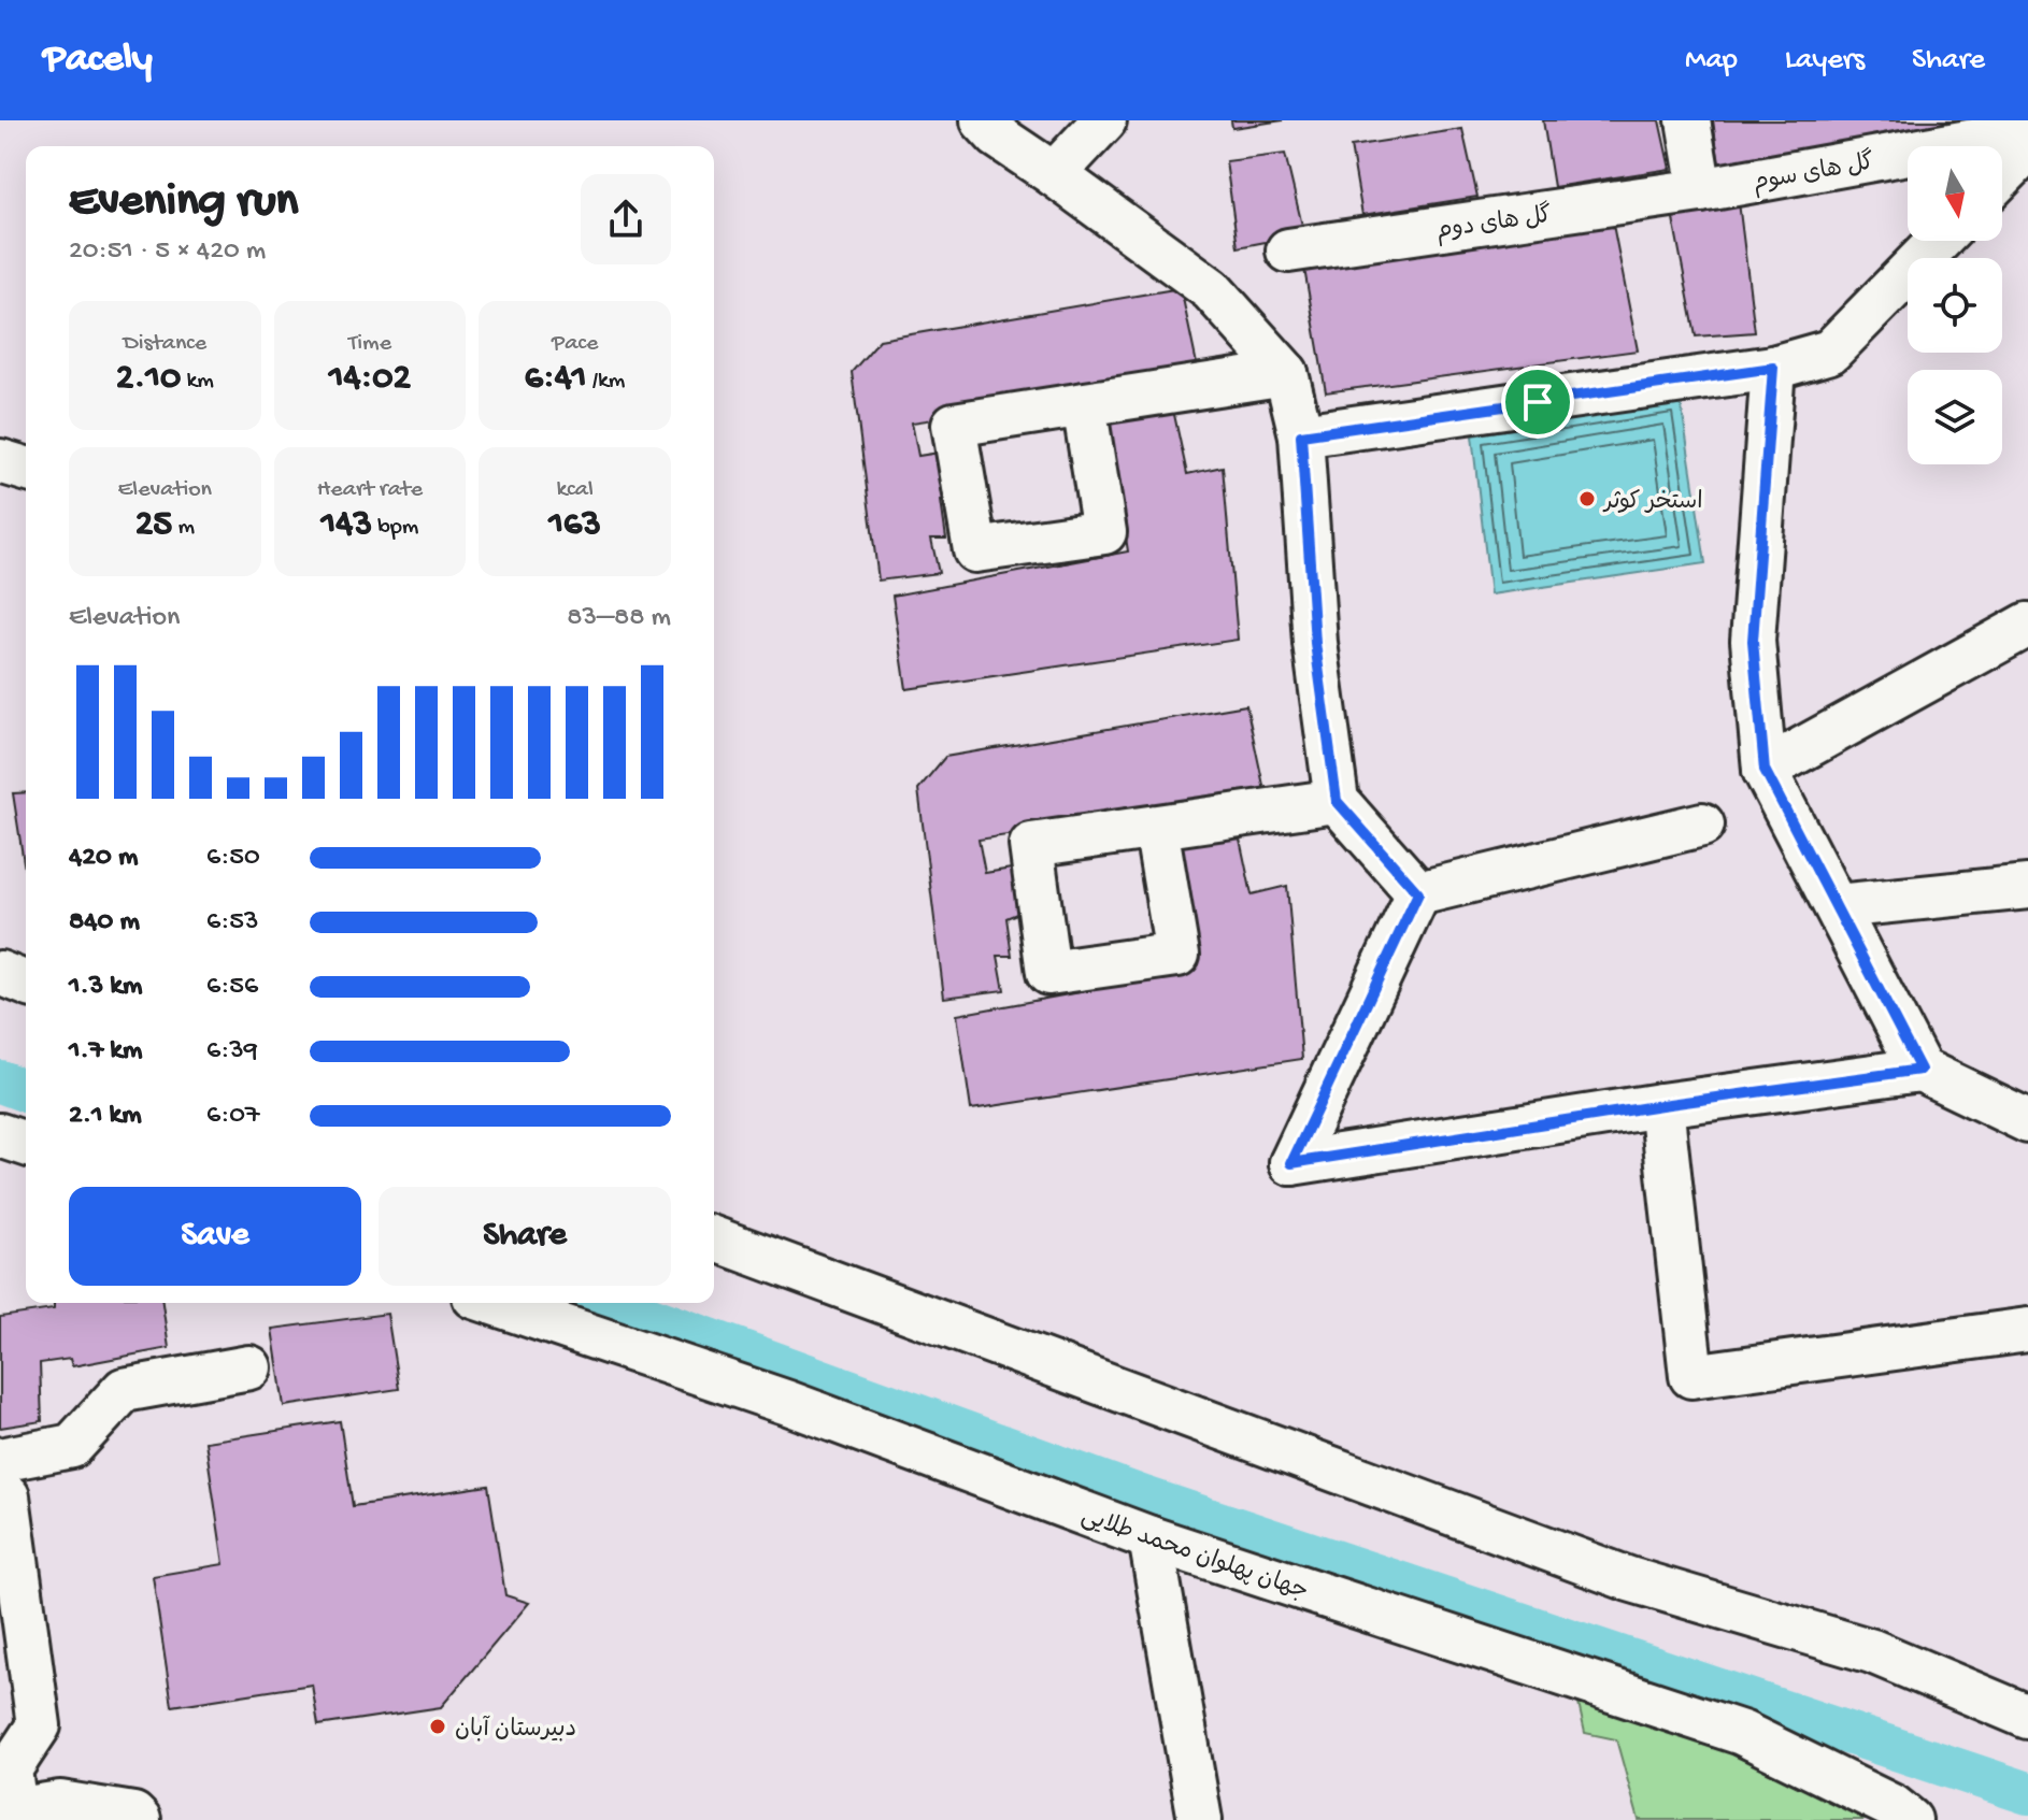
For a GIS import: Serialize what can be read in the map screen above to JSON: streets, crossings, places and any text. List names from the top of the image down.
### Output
{
  "streets": {
    "street": ["گل های سوم", "گل های دوم", "جهان پهلوان محمد طلایی"]
  },
  "crossings": [
    ["گل های سوم", "گل های دوم"]
  ],
  "places": ["استخر کوثر", "دبیرستان آبان"],
  "north": "bottom",
  "page": {
    "header": "Pacely",
    "nav": ["Map", "Layers", "Share"],
    "heading": ["Evening run", "20:51 · 5 × 420 m"],
    "stats": [
      ["Distance", "2.10 km"],
      ["Time", "14:02"],
      ["Pace", "6:41 /km"],
      ["Elevation", "25 m"],
      ["Heart rate", "143 bpm"],
      ["kcal", "163"]
    ],
    "chart": ["Elevation", "83–88 m"],
    "list": [
      {
        "name": "420 m",
        "note": "6:50"
      },
      {
        "name": "840 m",
        "note": "6:53"
      },
      {
        "name": "1.3 km",
        "note": "6:56"
      },
      {
        "name": "1.7 km",
        "note": "6:39"
      },
      {
        "name": "2.1 km",
        "note": "6:07"
      }
    ],
    "buttons": ["Save", "Share"]
  }
}
